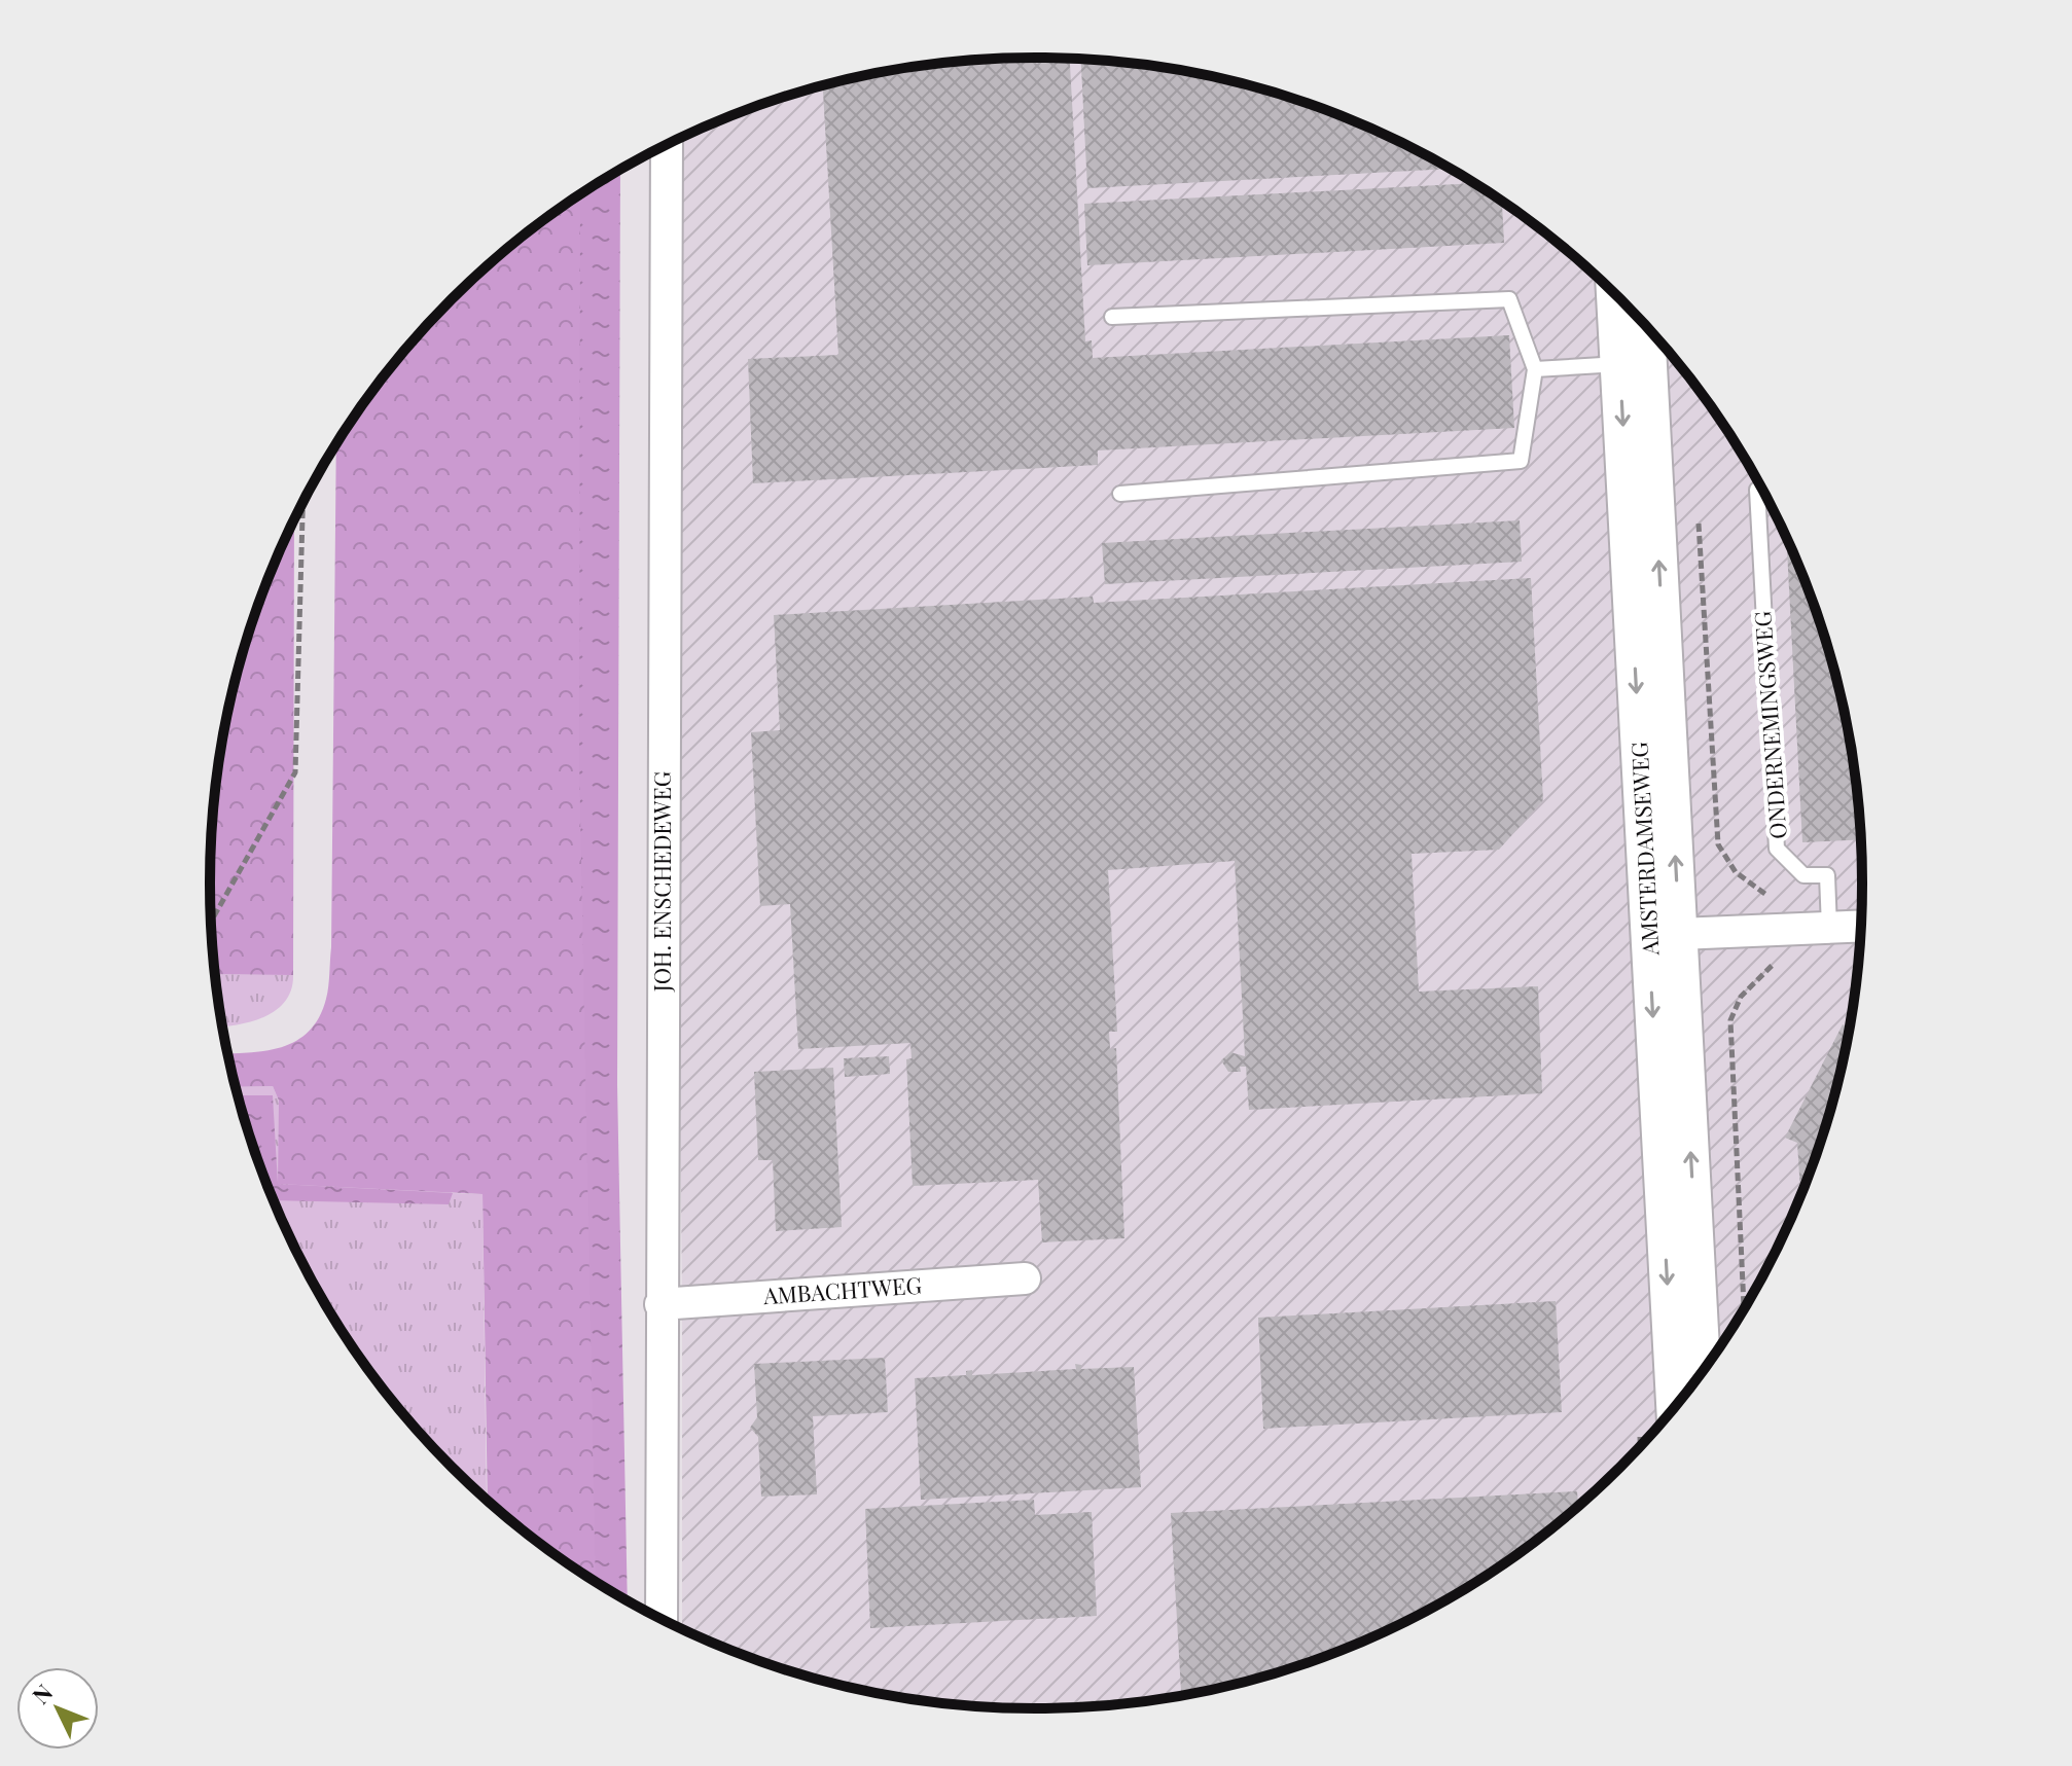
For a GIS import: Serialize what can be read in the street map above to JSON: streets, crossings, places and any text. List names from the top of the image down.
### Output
{
  "streets": {
    "street": ["AMSTERDAMSEWEG", "JOH. ENSCHEDEWEG", "AMBACHTWEG"],
    "lane": ["ONDERNEMINGSWEG"]
  },
  "crossings": [
    ["JOH. ENSCHEDEWEG", "AMBACHTWEG"]
  ],
  "north": "top left"
}
